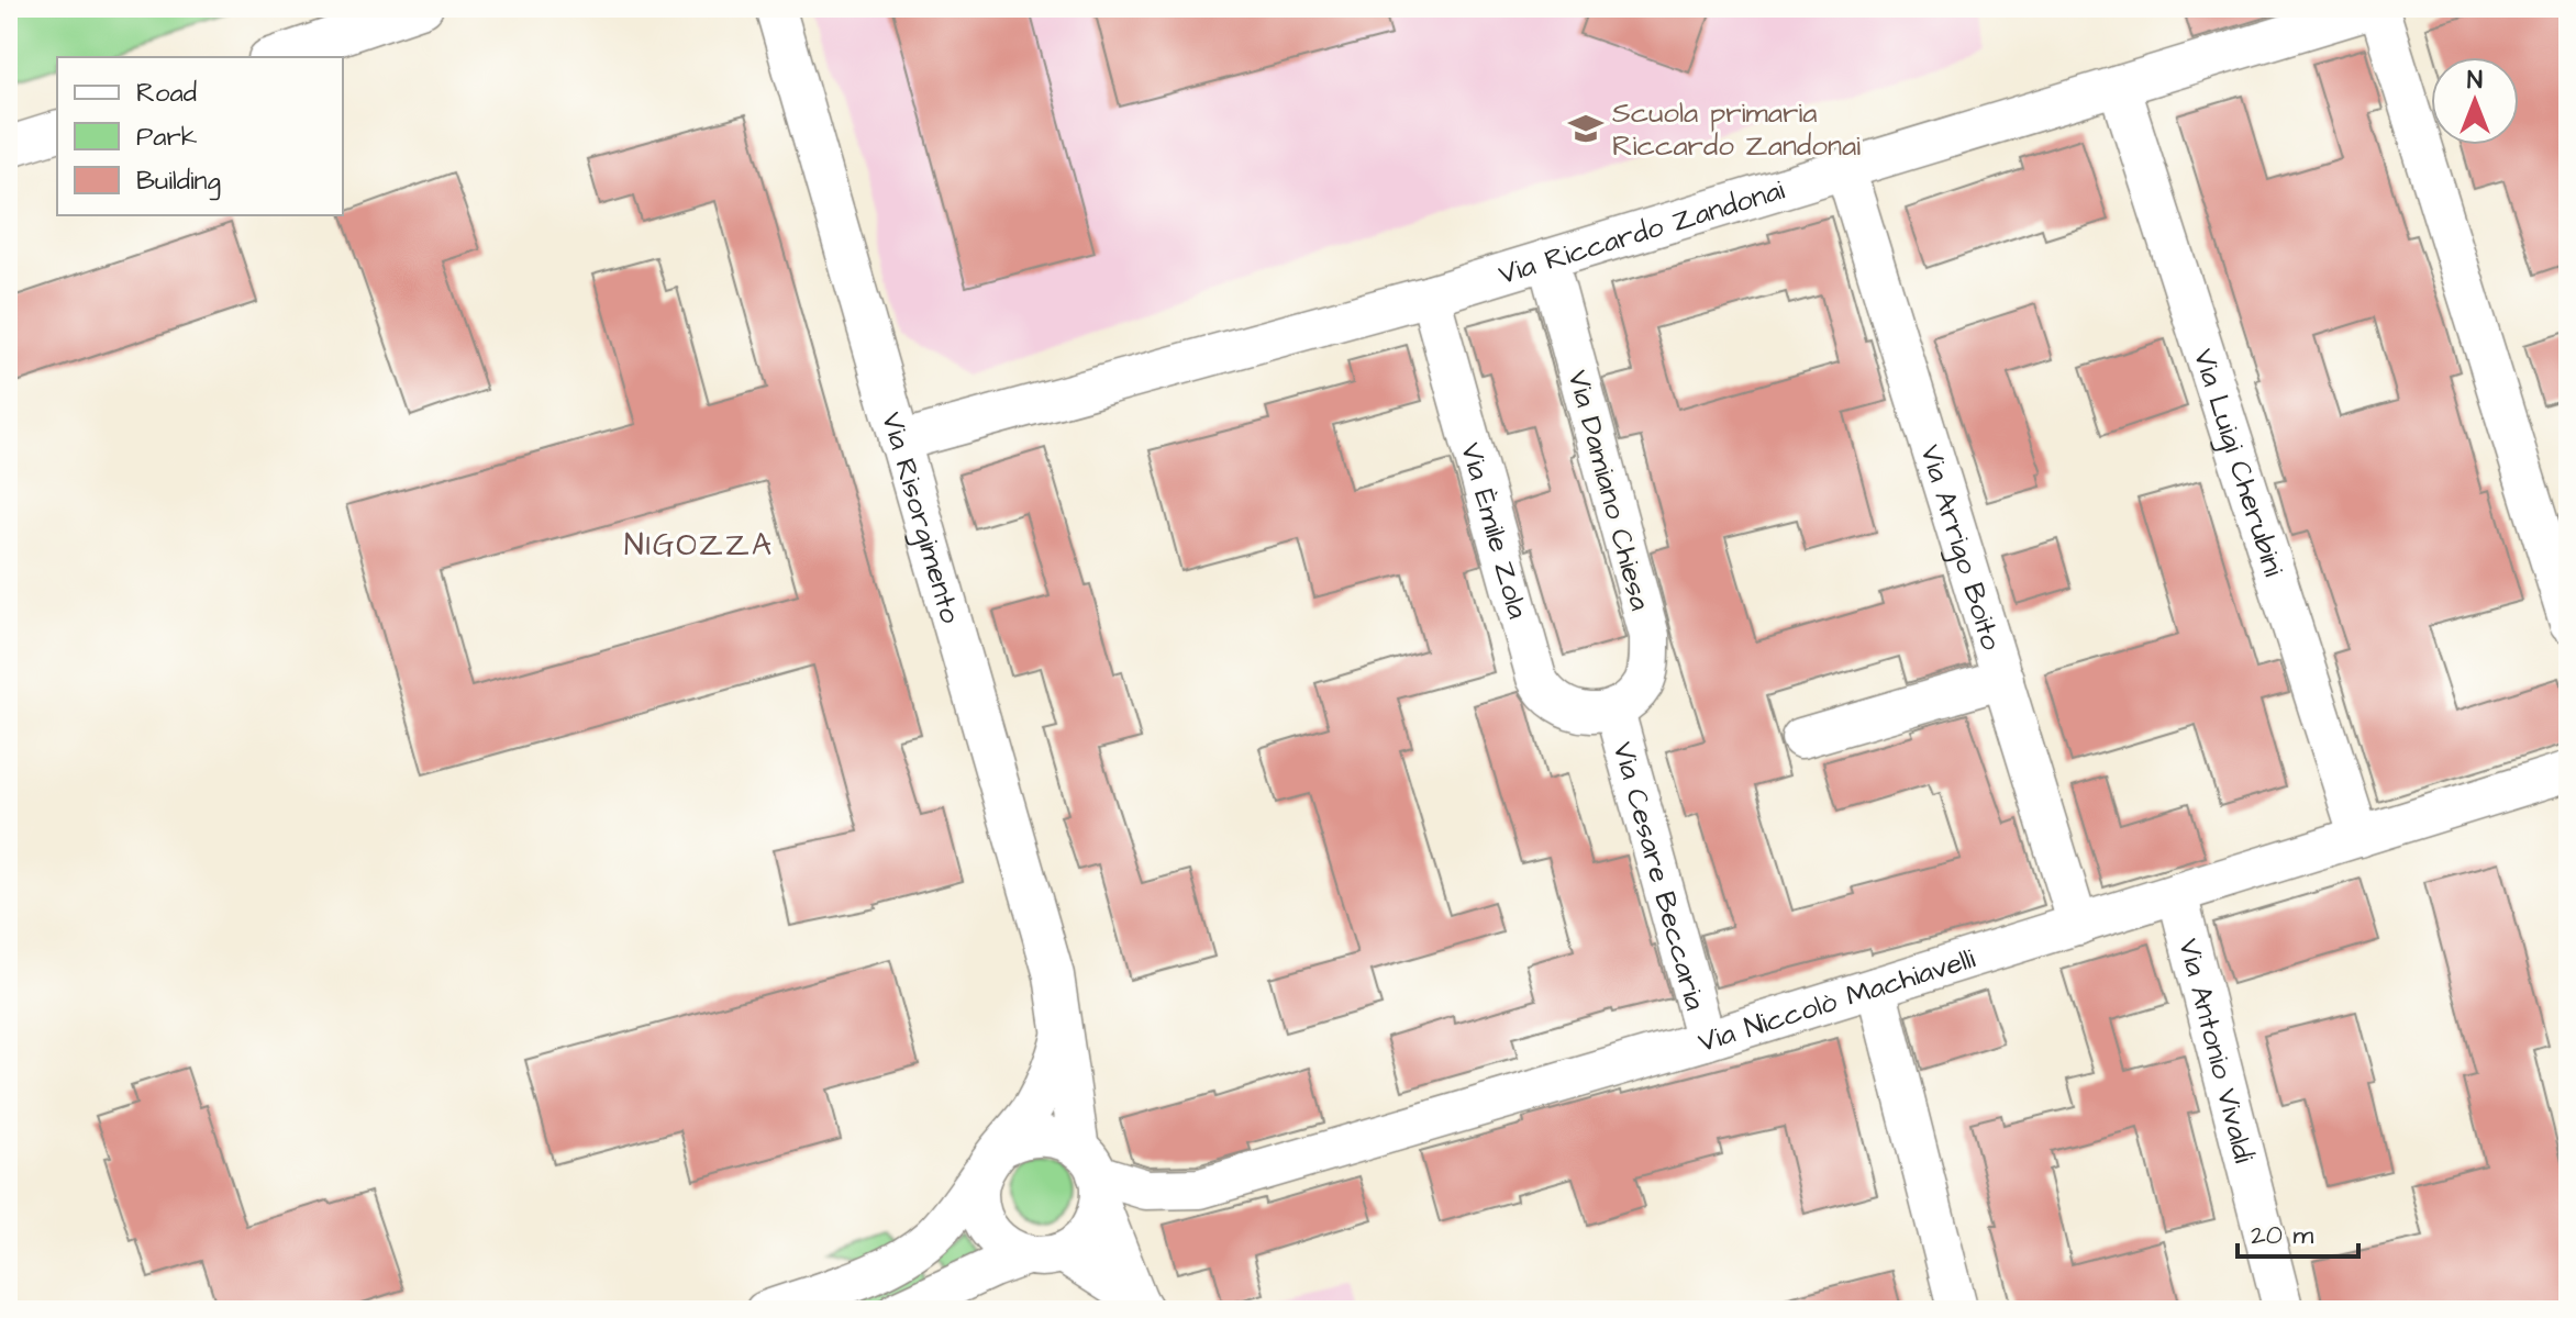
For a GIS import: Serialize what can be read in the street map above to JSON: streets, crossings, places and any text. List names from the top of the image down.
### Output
{
  "streets": {
    "street": [
      "Via Riccardo Zandonai",
      "Via Luigi Cherubini",
      "Via Damiano Chiesa",
      "Via Risorgimento",
      "Via Èmile Zola",
      "Via Arrigo Boito",
      "Via Cesare Beccaria",
      "Via Niccolò Machiavelli",
      "Via Antonio Vivaldi"
    ]
  },
  "crossings": [
    ["Via Riccardo Zandonai", "Via Luigi Cherubini"],
    ["Via Riccardo Zandonai", "Via Damiano Chiesa"],
    ["Via Riccardo Zandonai", "Via Risorgimento"],
    ["Via Riccardo Zandonai", "Via Èmile Zola"],
    ["Via Riccardo Zandonai", "Via Arrigo Boito"],
    ["Via Luigi Cherubini", "Via Niccolò Machiavelli"],
    ["Via Damiano Chiesa", "Via Èmile Zola"],
    ["Via Damiano Chiesa", "Via Cesare Beccaria"],
    ["Via Risorgimento", "Via Niccolò Machiavelli"],
    ["Via Èmile Zola", "Via Cesare Beccaria"],
    ["Via Arrigo Boito", "Via Niccolò Machiavelli"],
    ["Via Cesare Beccaria", "Via Niccolò Machiavelli"],
    ["Via Niccolò Machiavelli", "Via Antonio Vivaldi"]
  ],
  "districts": ["NIGOZZA"],
  "places": {
    "school or university": ["Scuola primaria Riccardo Zandonai"]
  },
  "legend": ["Road", "Park", "Building"],
  "scale_bar": "20 m",
  "north": "top"
}
